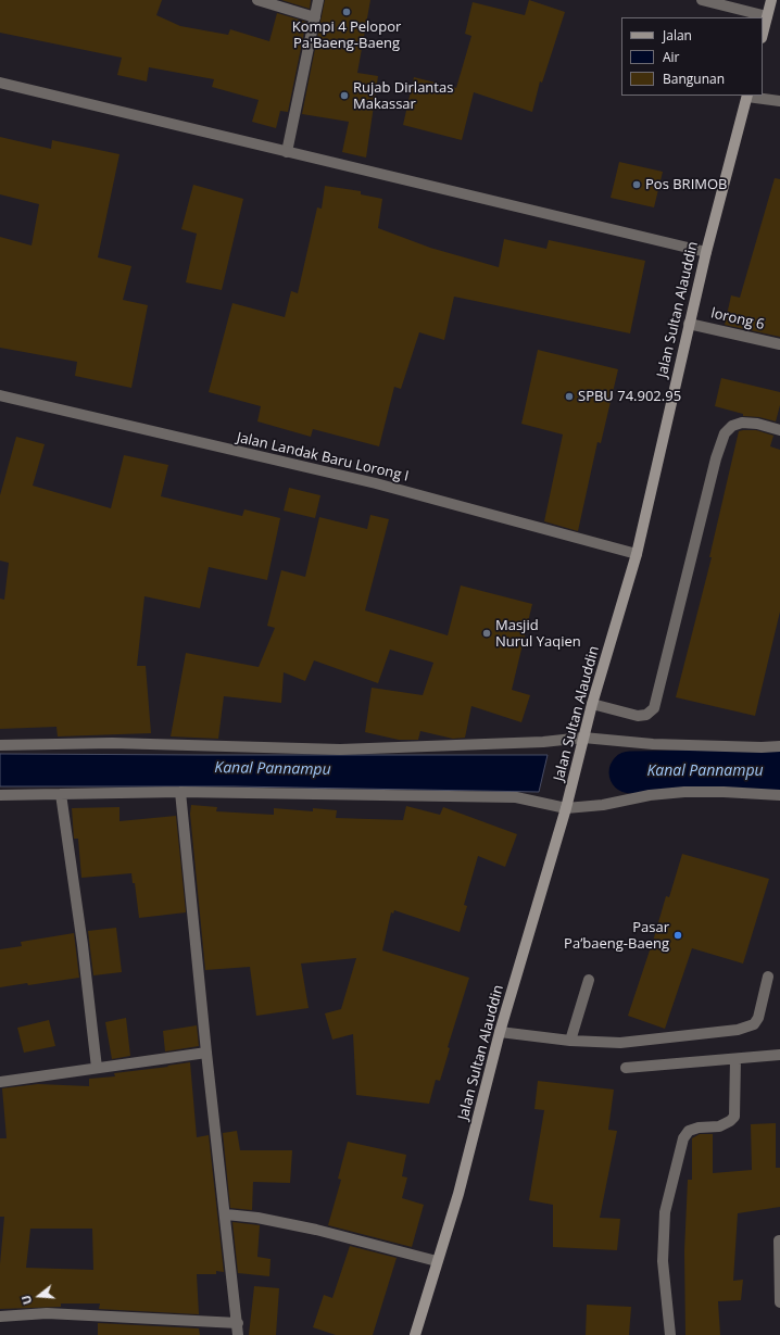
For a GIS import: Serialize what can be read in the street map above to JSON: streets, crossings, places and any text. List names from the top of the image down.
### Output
{
  "streets": {
    "main road": ["Jalan Sultan Alauddin"],
    "street": ["lorong 6", "Jalan Landak Baru Lorong I"]
  },
  "crossings": [
    ["Jalan Sultan Alauddin", "lorong 6"],
    ["Jalan Sultan Alauddin", "Jalan Landak Baru Lorong I"]
  ],
  "water": ["Kanal Pannampu"],
  "places": [
    "Kompi 4 Pelopor Pa'Baeng-Baeng",
    "Rujab Dirlantas Makassar",
    "Pos BRIMOB",
    "SPBU 74.902.95",
    "Masjid Nurul Yaqien",
    "Pasar Paʼbaeng-Baeng"
  ],
  "legend": ["Jalan", "Air", "Bangunan"],
  "north": "left"
}
